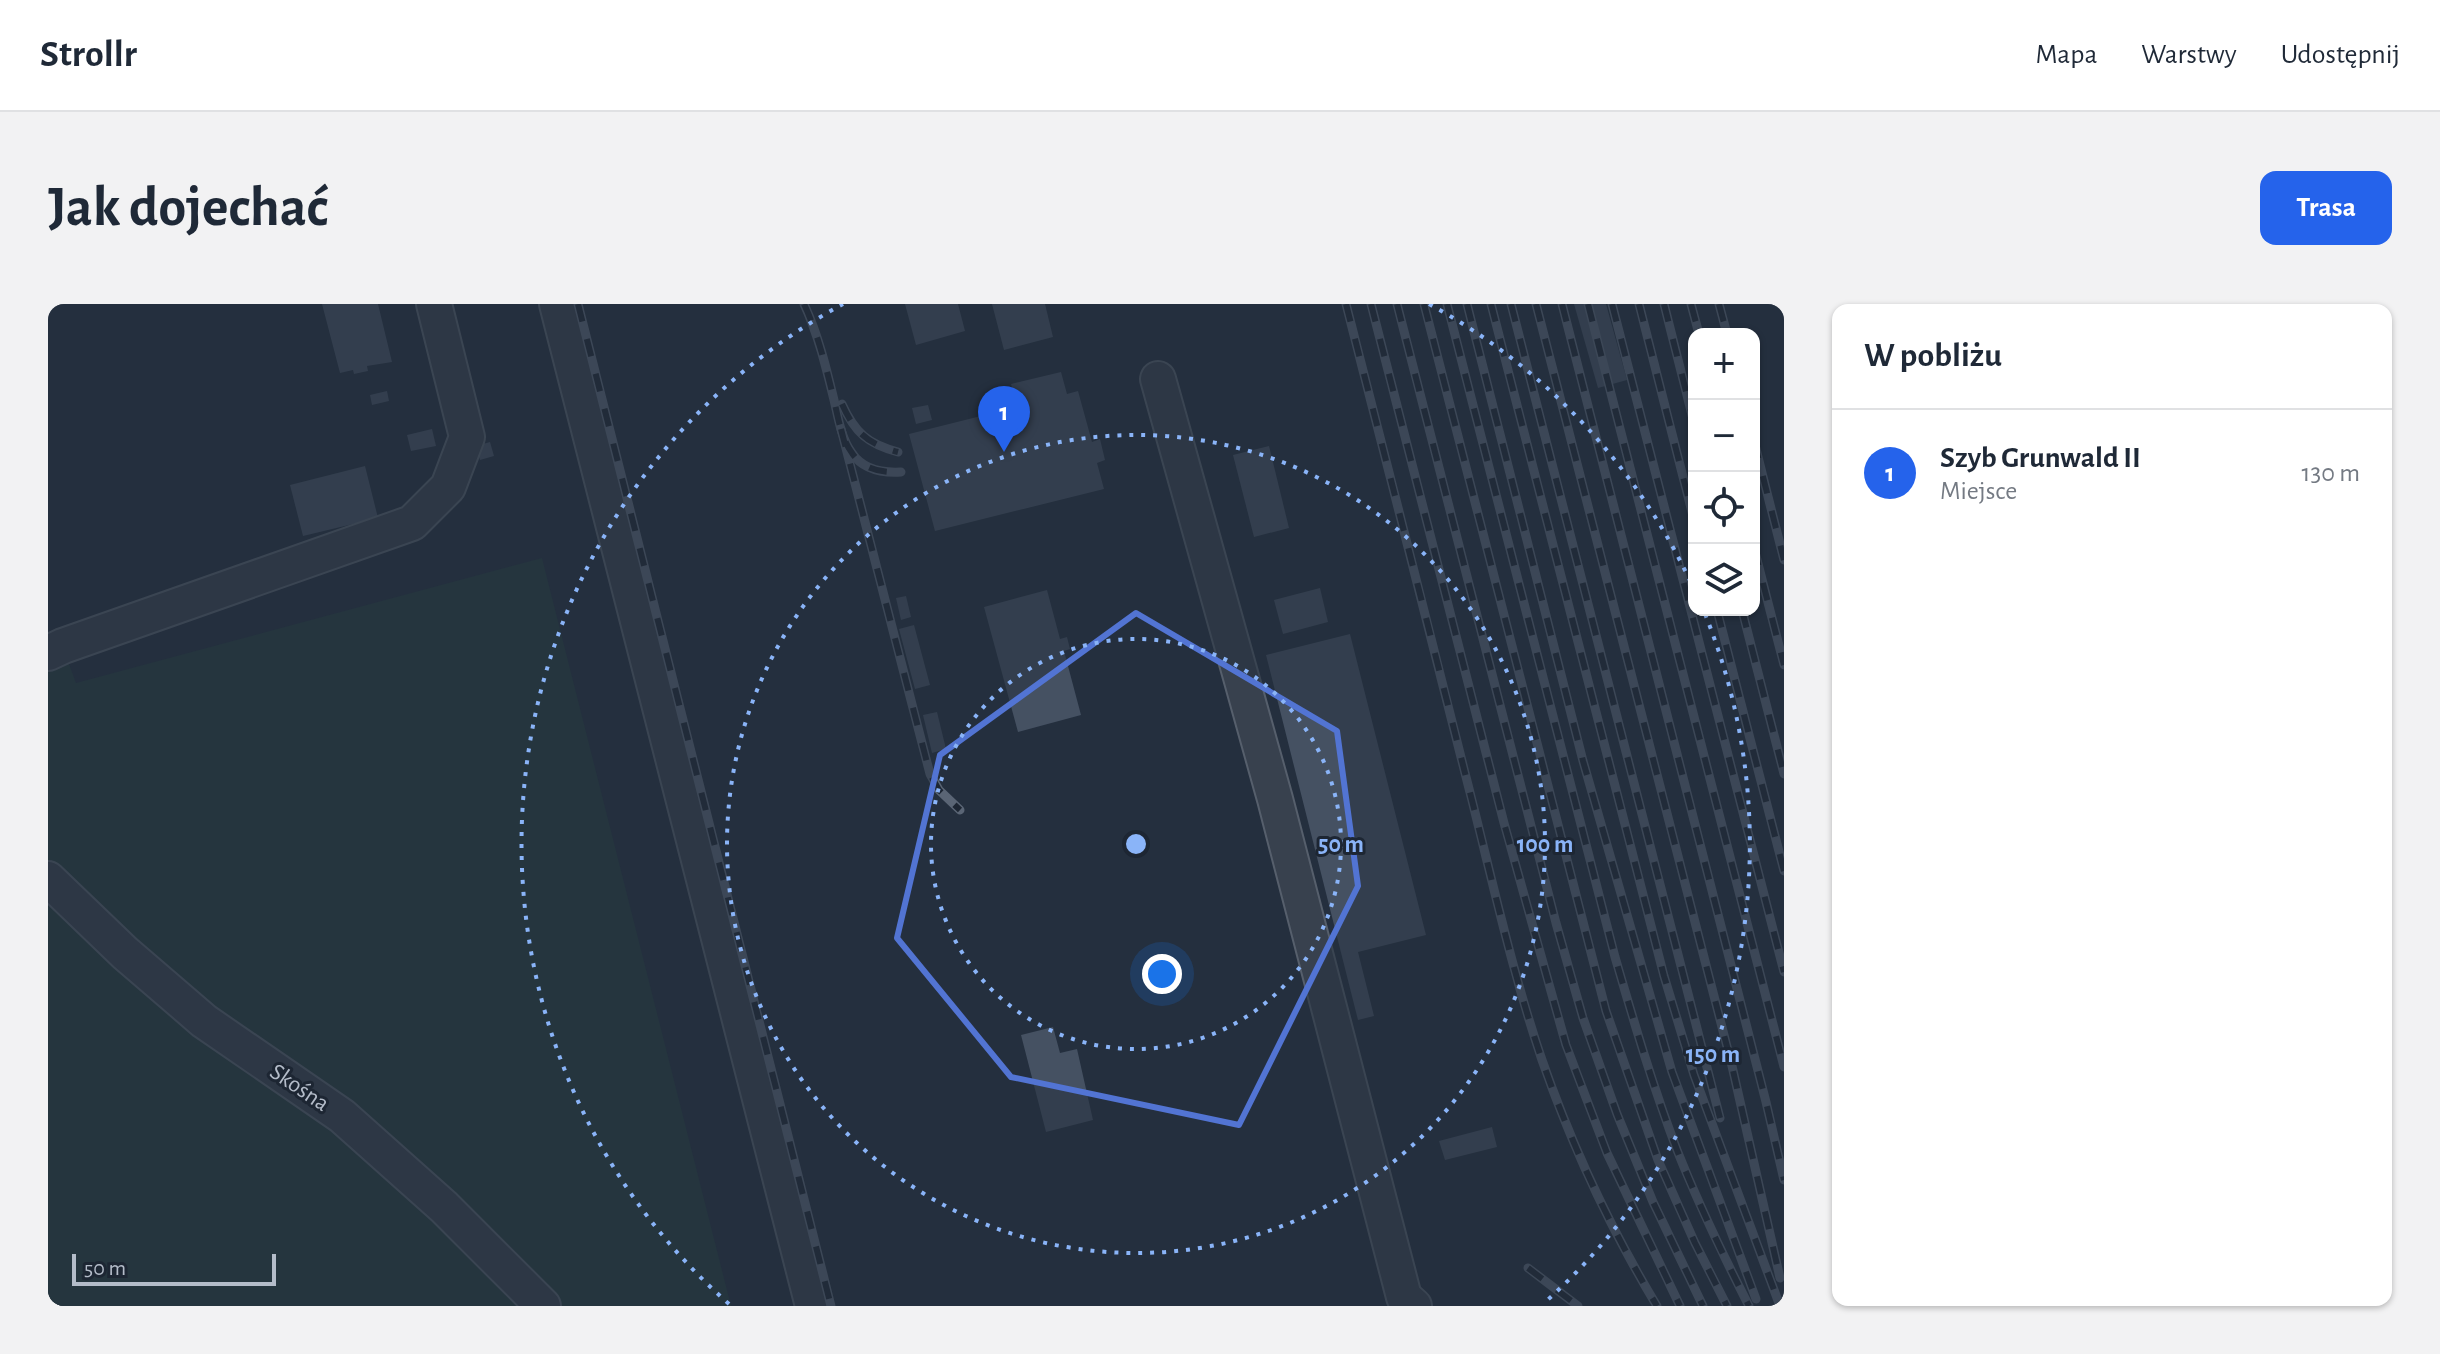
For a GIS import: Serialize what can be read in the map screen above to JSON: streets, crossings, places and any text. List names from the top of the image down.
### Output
{
  "streets": {
    "street": ["Skośna"]
  },
  "scale_bar": "50 m",
  "page": {
    "header": "Strollr",
    "nav": ["Mapa", "Warstwy", "Udostępnij"],
    "buttons": "Trasa",
    "title": "Jak dojechać",
    "heading": "W pobliżu",
    "map_buttons": ["+", "−"],
    "pins": "1",
    "list": [
      {
        "mark": "1",
        "name": "Szyb Grunwald II",
        "note": "Miejsce",
        "value": "130 m"
      }
    ],
    "scale": "50 m"
  },
  "rings": ["50 m", "100 m", "150 m"]
}
